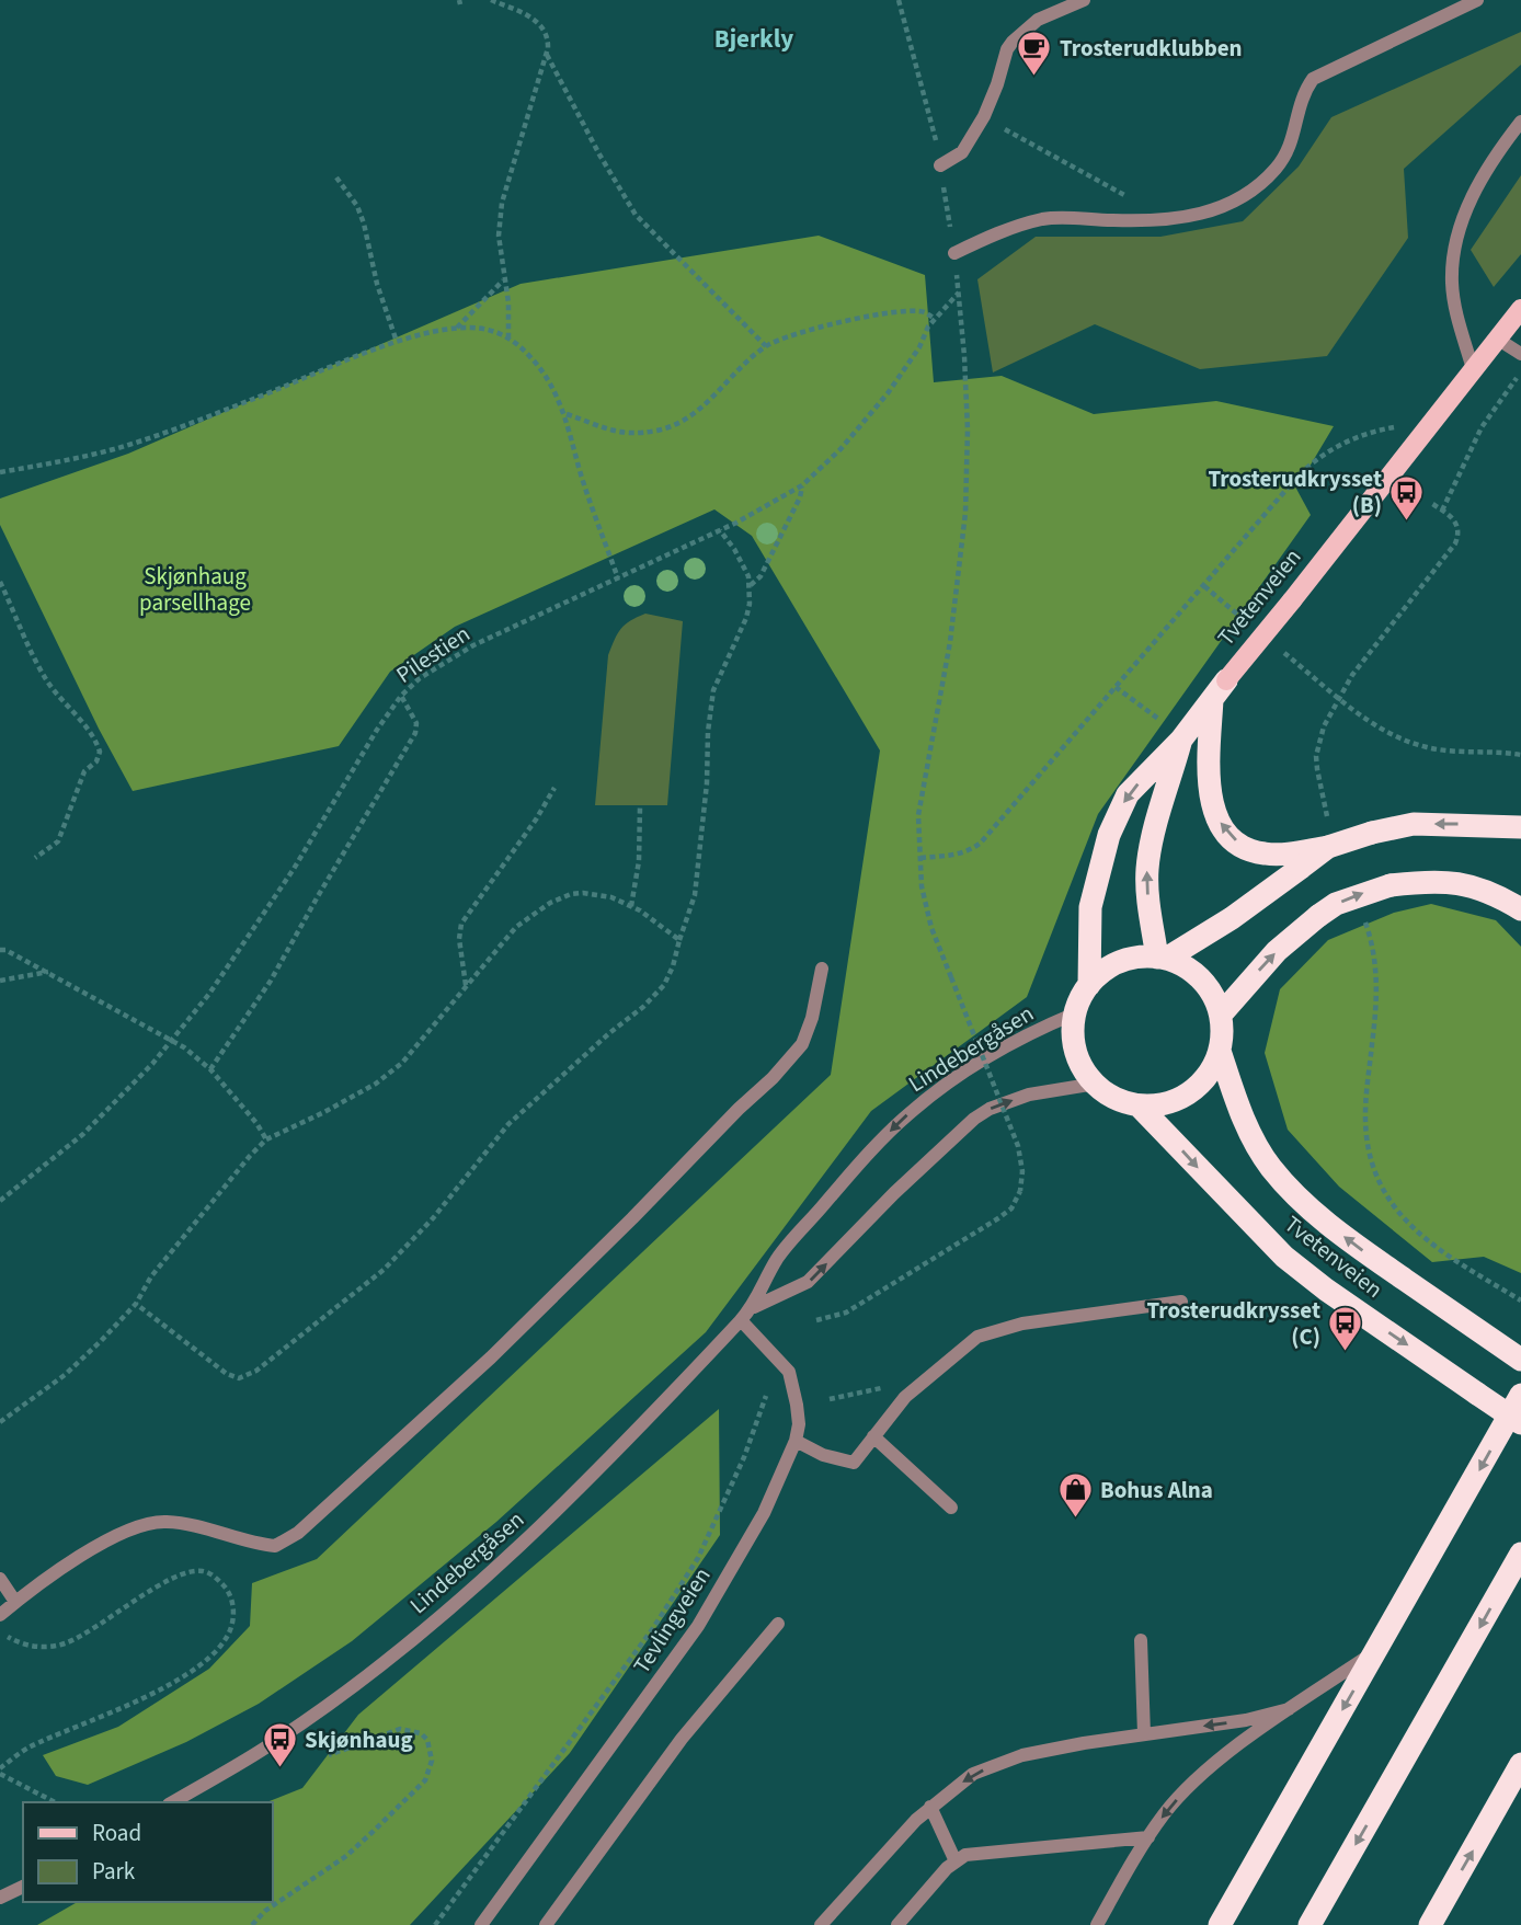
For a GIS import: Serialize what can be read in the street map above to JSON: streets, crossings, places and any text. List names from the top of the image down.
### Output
{
  "streets": {
    "highway": ["Tvetenveien"],
    "street": ["Lindebergåsen", "Tevlingveien"],
    "path": ["Pilestien"]
  },
  "crossings": [
    ["Tvetenveien", "Lindebergåsen"],
    ["Lindebergåsen", "Tevlingveien"]
  ],
  "districts": ["Bjerkly"],
  "parks": ["Skjønhaug parsellhage"],
  "places": {
    "cafe": ["Trosterudklubben"],
    "bus stop": ["Trosterudkrysset (B)", "Trosterudkrysset (C)", "Skjønhaug"],
    "shop": ["Bohus Alna"]
  },
  "legend": ["Road", "Park"]
}
